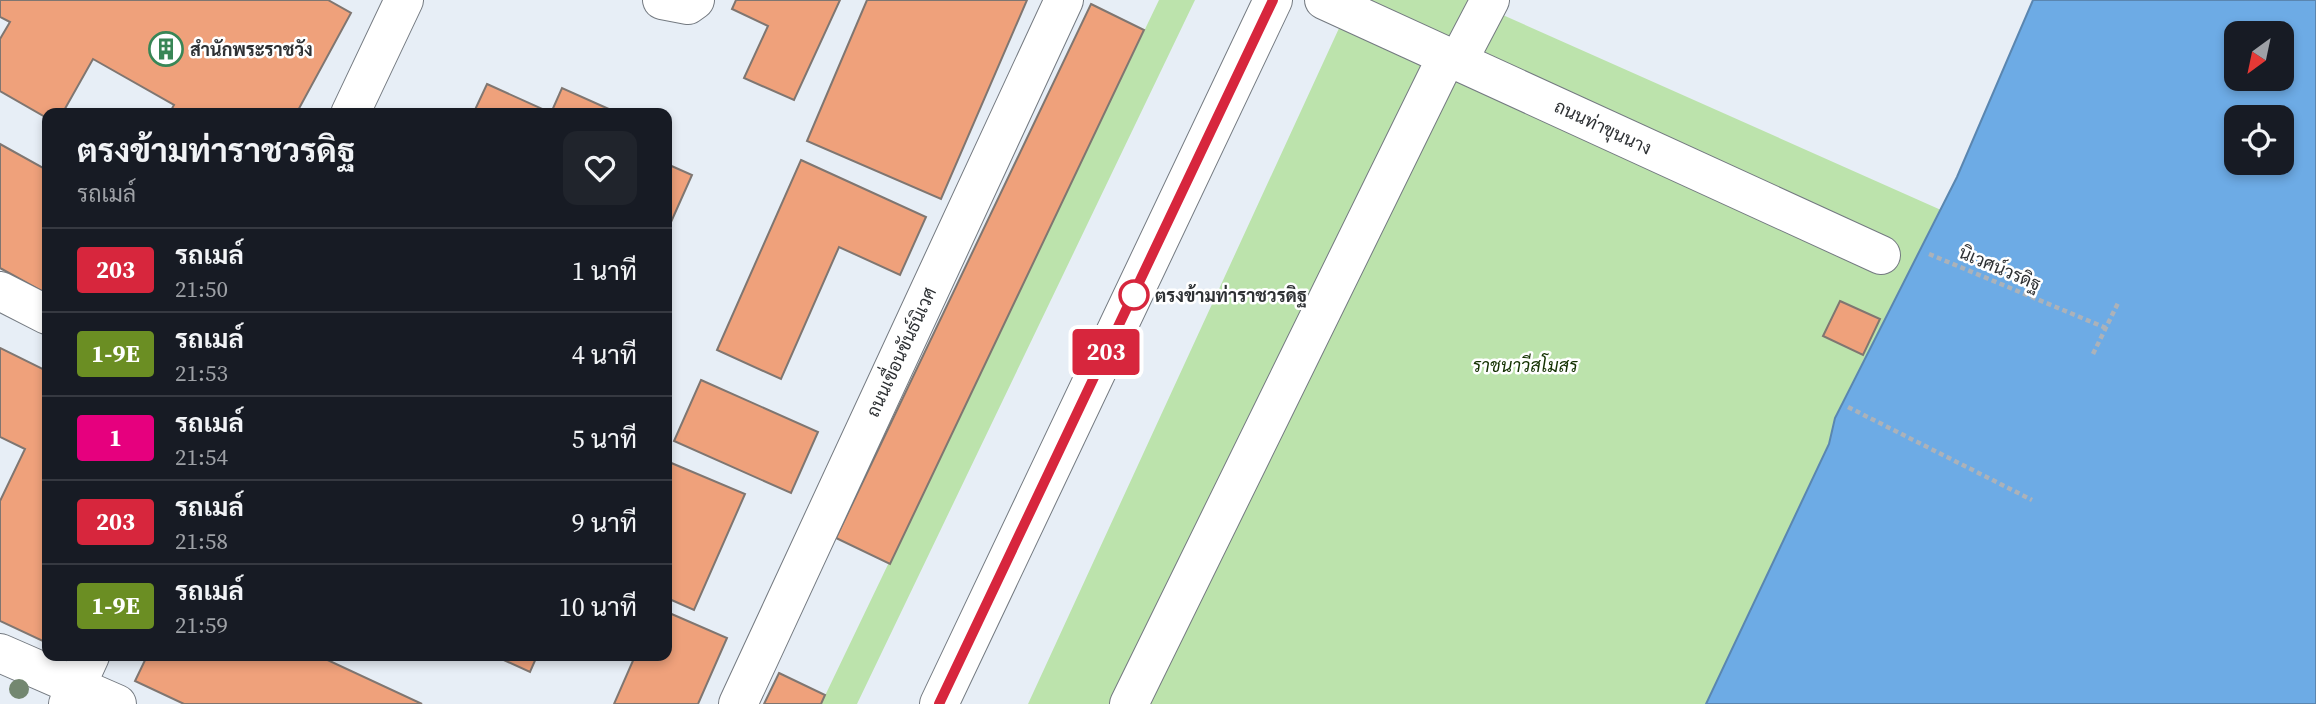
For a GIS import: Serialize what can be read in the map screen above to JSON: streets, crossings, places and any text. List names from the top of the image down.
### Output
{
  "streets": {
    "street": ["ถนนท่าขุนนาง", "ถนนเขื่อนขันธ์นิเวศ"],
    "path": ["นิเวศน์วรดิฐ"]
  },
  "crossings": [
    ["ถนนท่าขุนนาง", "นิเวศน์วรดิฐ"]
  ],
  "parks": ["ราชนาวีสโมสร"],
  "places": {
    "building": ["สำนักพระราชวัง"],
    "other": ["ตรงข้ามท่าราชวรดิฐ"]
  },
  "lines": ["bus line 203"],
  "north": "bottom left",
  "page": {
    "on_map": "203",
    "heading": ["ตรงข้ามท่าราชวรดิฐ", "รถเมล์"],
    "list": [
      {
        "mark": "203",
        "name": "รถเมล์",
        "note": "21:50",
        "value": "1 นาที"
      },
      {
        "mark": "1-9E",
        "name": "รถเมล์",
        "note": "21:53",
        "value": "4 นาที"
      },
      {
        "mark": "1",
        "name": "รถเมล์",
        "note": "21:54",
        "value": "5 นาที"
      },
      {
        "mark": "203",
        "name": "รถเมล์",
        "note": "21:58",
        "value": "9 นาที"
      },
      {
        "mark": "1-9E",
        "name": "รถเมล์",
        "note": "21:59",
        "value": "10 นาที"
      }
    ]
  }
}
